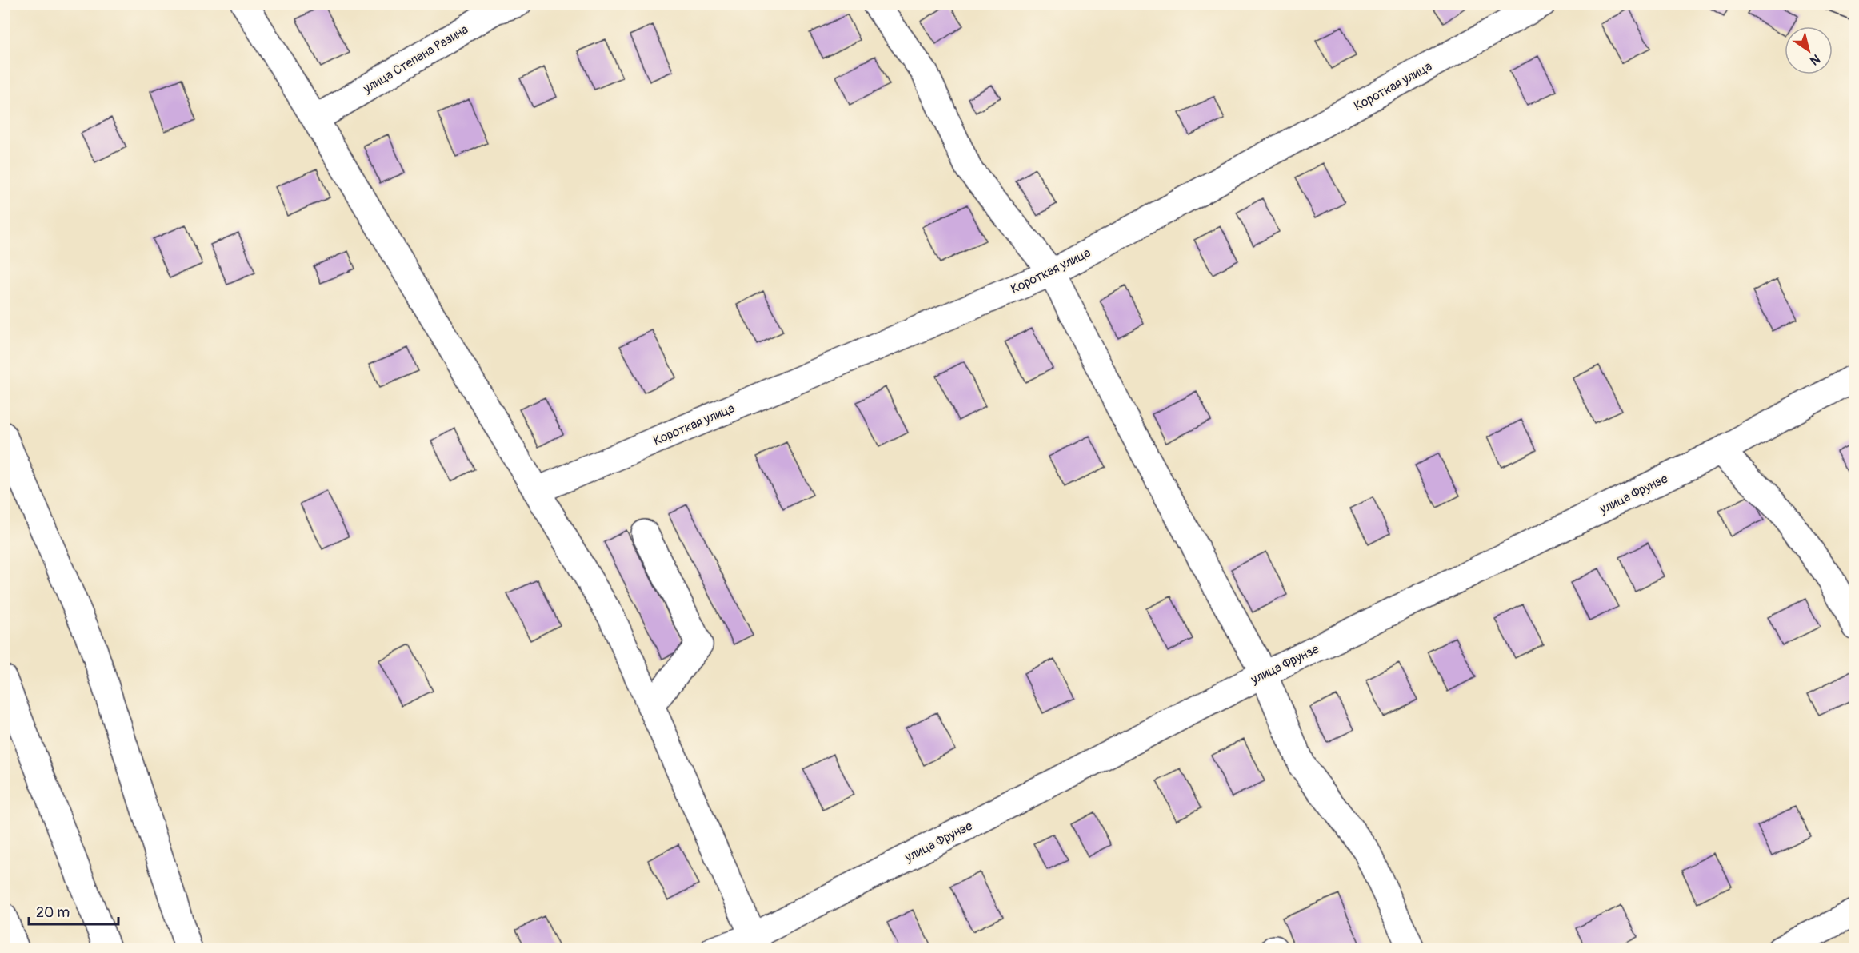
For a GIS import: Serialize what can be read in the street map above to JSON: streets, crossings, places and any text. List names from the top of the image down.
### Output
{
  "streets": {
    "street": ["улица Степана Разина", "Короткая улица", "улица Фрунзе"]
  },
  "scale_bar": "20 m",
  "north": "bottom right"
}
